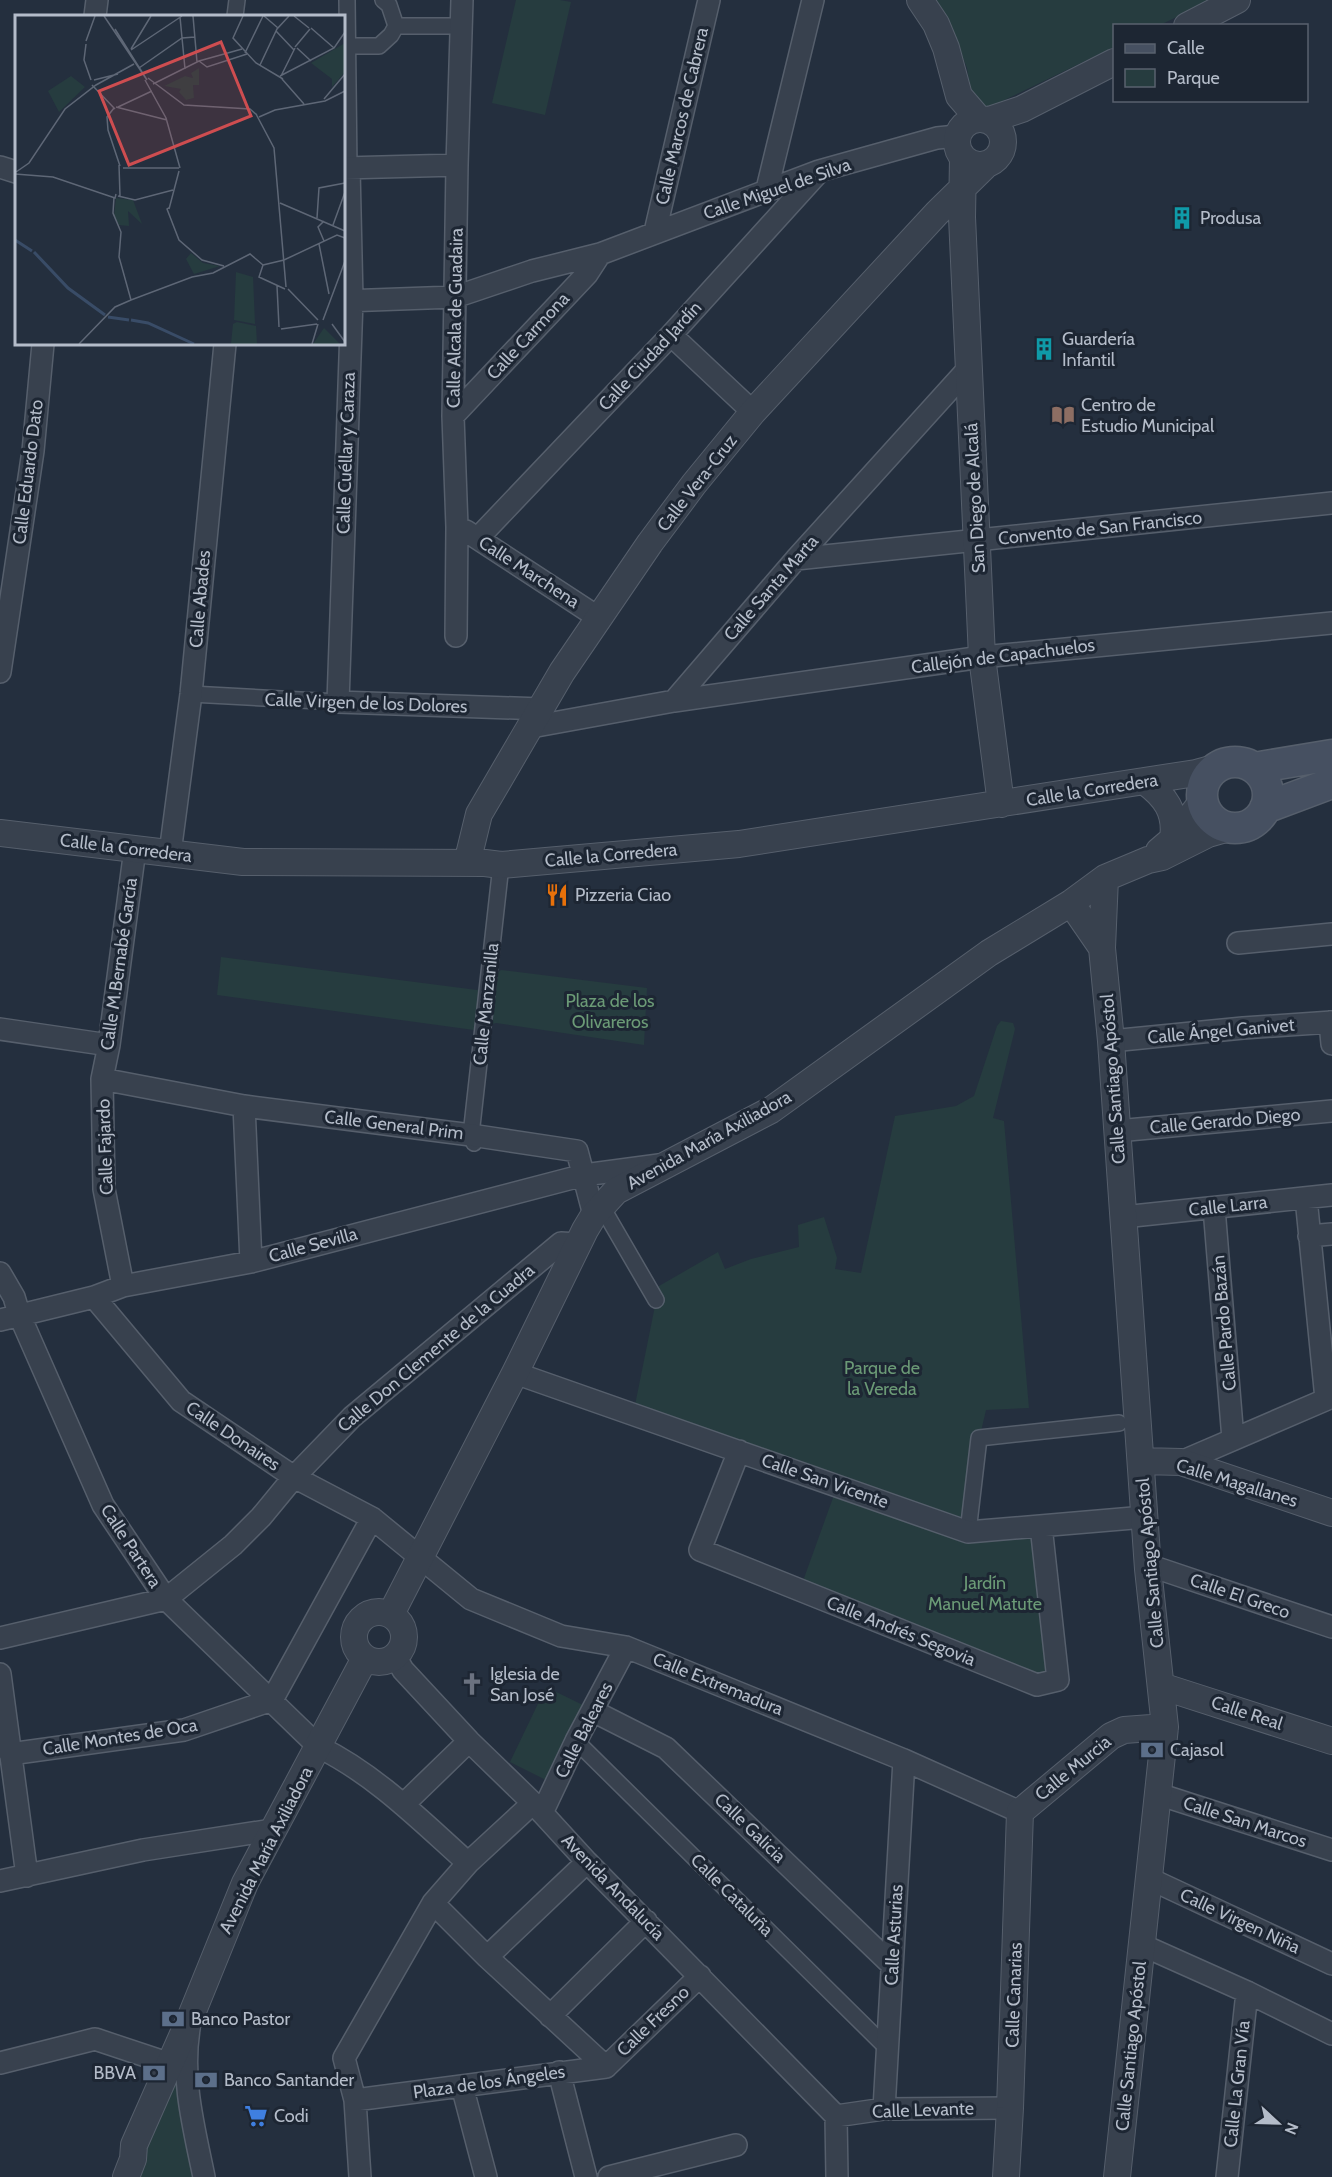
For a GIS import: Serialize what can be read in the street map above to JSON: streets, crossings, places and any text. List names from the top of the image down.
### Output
{
  "streets": {
    "street": [
      "Calle Marcos de Cabrera",
      "Calle Miguel de Silva",
      "Calle Alcala de Guadaira",
      "Calle Carmona",
      "Calle Ciudad Jardín",
      "Calle Cuéllar y Caraza",
      "Calle Eduardo Dato",
      "Calle Vera-Cruz",
      "San Diego de Alcalá",
      "Convento de San Francisco",
      "Calle Marchena",
      "Calle Santa Marta",
      "Calle Abades",
      "Callejón de Capachuelos",
      "Calle Virgen de los Dolores",
      "Calle la Corredera",
      "Calle M.Bernabé García",
      "Calle Manzanilla",
      "Calle Ángel Ganivet",
      "Calle Santiago Apóstol",
      "Calle Gerardo Diego",
      "Calle General Prim",
      "Avenida María Axiliadora",
      "Calle Fajardo",
      "Calle Larra",
      "Calle Sevilla",
      "Calle Pardo Bazán",
      "Calle Don Clemente de la Cuadra",
      "Calle Donaires",
      "Calle San Vicente",
      "Calle Magallanes",
      "Calle Partera",
      "Calle El Greco",
      "Calle Andrés Segovia",
      "Calle Extremadura",
      "Calle Real",
      "Calle Baleares",
      "Calle Montes de Oca",
      "Calle Murcia",
      "Calle San Marcos",
      "Calle Galicia",
      "Avenida Andalucía",
      "Calle Cataluña",
      "Calle Virgen Niña",
      "Calle Asturias",
      "Calle Canarias",
      "Calle Fresno",
      "Plaza de los Ángeles",
      "Calle La Gran Vía",
      "Calle Levante"
    ]
  },
  "crossings": [
    ["Calle Marcos de Cabrera", "Calle Miguel de Silva"],
    ["Calle Miguel de Silva", "Calle Alcala de Guadaira"],
    ["Calle Miguel de Silva", "Calle Carmona"],
    ["Calle Miguel de Silva", "Calle Ciudad Jardín"],
    ["Calle Miguel de Silva", "Calle Cuéllar y Caraza"],
    ["Calle Miguel de Silva", "San Diego de Alcalá"],
    ["Calle Alcala de Guadaira", "Calle Carmona"],
    ["Calle Alcala de Guadaira", "Calle Marchena"],
    ["Calle Ciudad Jardín", "Calle Marchena"],
    ["Calle Cuéllar y Caraza", "Calle Virgen de los Dolores"],
    ["Calle Vera-Cruz", "San Diego de Alcalá"],
    ["Calle Vera-Cruz", "Calle Marchena"],
    ["Calle Vera-Cruz", "Calle Virgen de los Dolores"],
    ["Calle Vera-Cruz", "Calle la Corredera"],
    ["Calle Vera-Cruz", "Calle Manzanilla"],
    ["San Diego de Alcalá", "Convento de San Francisco"],
    ["San Diego de Alcalá", "Calle Santa Marta"],
    ["San Diego de Alcalá", "Callejón de Capachuelos"],
    ["San Diego de Alcalá", "Calle la Corredera"],
    ["Convento de San Francisco", "Calle Santa Marta"],
    ["Calle Santa Marta", "Callejón de Capachuelos"],
    ["Calle Abades", "Calle Virgen de los Dolores"],
    ["Calle Abades", "Calle la Corredera"],
    ["Calle la Corredera", "Calle M.Bernabé García"],
    ["Calle la Corredera", "Calle Manzanilla"],
    ["Calle M.Bernabé García", "Calle General Prim"],
    ["Calle M.Bernabé García", "Calle Fajardo"],
    ["Calle Manzanilla", "Calle General Prim"],
    ["Calle Ángel Ganivet", "Calle Santiago Apóstol"],
    ["Calle Santiago Apóstol", "Calle Gerardo Diego"],
    ["Calle Santiago Apóstol", "Avenida María Axiliadora"],
    ["Calle Santiago Apóstol", "Calle Larra"],
    ["Calle Santiago Apóstol", "Calle San Vicente"],
    ["Calle Santiago Apóstol", "Calle Magallanes"],
    ["Calle Santiago Apóstol", "Calle El Greco"],
    ["Calle Santiago Apóstol", "Calle Real"],
    ["Calle Santiago Apóstol", "Calle Murcia"],
    ["Calle Santiago Apóstol", "Calle San Marcos"],
    ["Calle Santiago Apóstol", "Calle Virgen Niña"],
    ["Calle General Prim", "Calle Fajardo"],
    ["Calle General Prim", "Calle Sevilla"],
    ["Avenida María Axiliadora", "Calle Don Clemente de la Cuadra"],
    ["Avenida María Axiliadora", "Calle Donaires"],
    ["Avenida María Axiliadora", "Calle San Vicente"],
    ["Avenida María Axiliadora", "Calle Partera"],
    ["Avenida María Axiliadora", "Calle Extremadura"],
    ["Avenida María Axiliadora", "Avenida Andalucía"],
    ["Calle Fajardo", "Calle Sevilla"],
    ["Calle Larra", "Calle Pardo Bazán"],
    ["Calle Sevilla", "Calle Donaires"],
    ["Calle Sevilla", "Calle Partera"],
    ["Calle Don Clemente de la Cuadra", "Calle Donaires"],
    ["Calle Don Clemente de la Cuadra", "Calle Partera"],
    ["Calle Donaires", "Calle Extremadura"],
    ["Calle San Vicente", "Calle Andrés Segovia"],
    ["Calle Partera", "Calle Montes de Oca"],
    ["Calle Extremadura", "Calle Baleares"],
    ["Calle Extremadura", "Calle Murcia"],
    ["Calle Extremadura", "Calle Asturias"],
    ["Calle Extremadura", "Calle Canarias"],
    ["Calle Baleares", "Calle Galicia"],
    ["Calle Baleares", "Avenida Andalucía"],
    ["Calle Baleares", "Calle Cataluña"],
    ["Calle Murcia", "Calle Canarias"],
    ["Calle Galicia", "Calle Asturias"],
    ["Avenida Andalucía", "Calle Fresno"],
    ["Avenida Andalucía", "Calle Levante"],
    ["Calle Cataluña", "Calle Asturias"],
    ["Calle Asturias", "Calle Levante"],
    ["Calle Canarias", "Calle Levante"],
    ["Calle Fresno", "Plaza de los Ángeles"]
  ],
  "parks": ["Plaza de los Olivareros", "Parque de la Vereda", "Jardín Manuel Matute"],
  "places": {
    "building": ["Produsa", "Guardería Infantil"],
    "library": ["Centro de Estudio Municipal"],
    "restaurant": ["Pizzeria Ciao"],
    "church": ["Iglesia de San José"],
    "bank": [
      "Cajasol",
      "Banco Pastor",
      "BBVA",
      "Banco Santander"
    ],
    "supermarket": ["Codi"]
  },
  "legend": ["Calle", "Parque"],
  "north": "right"
}
